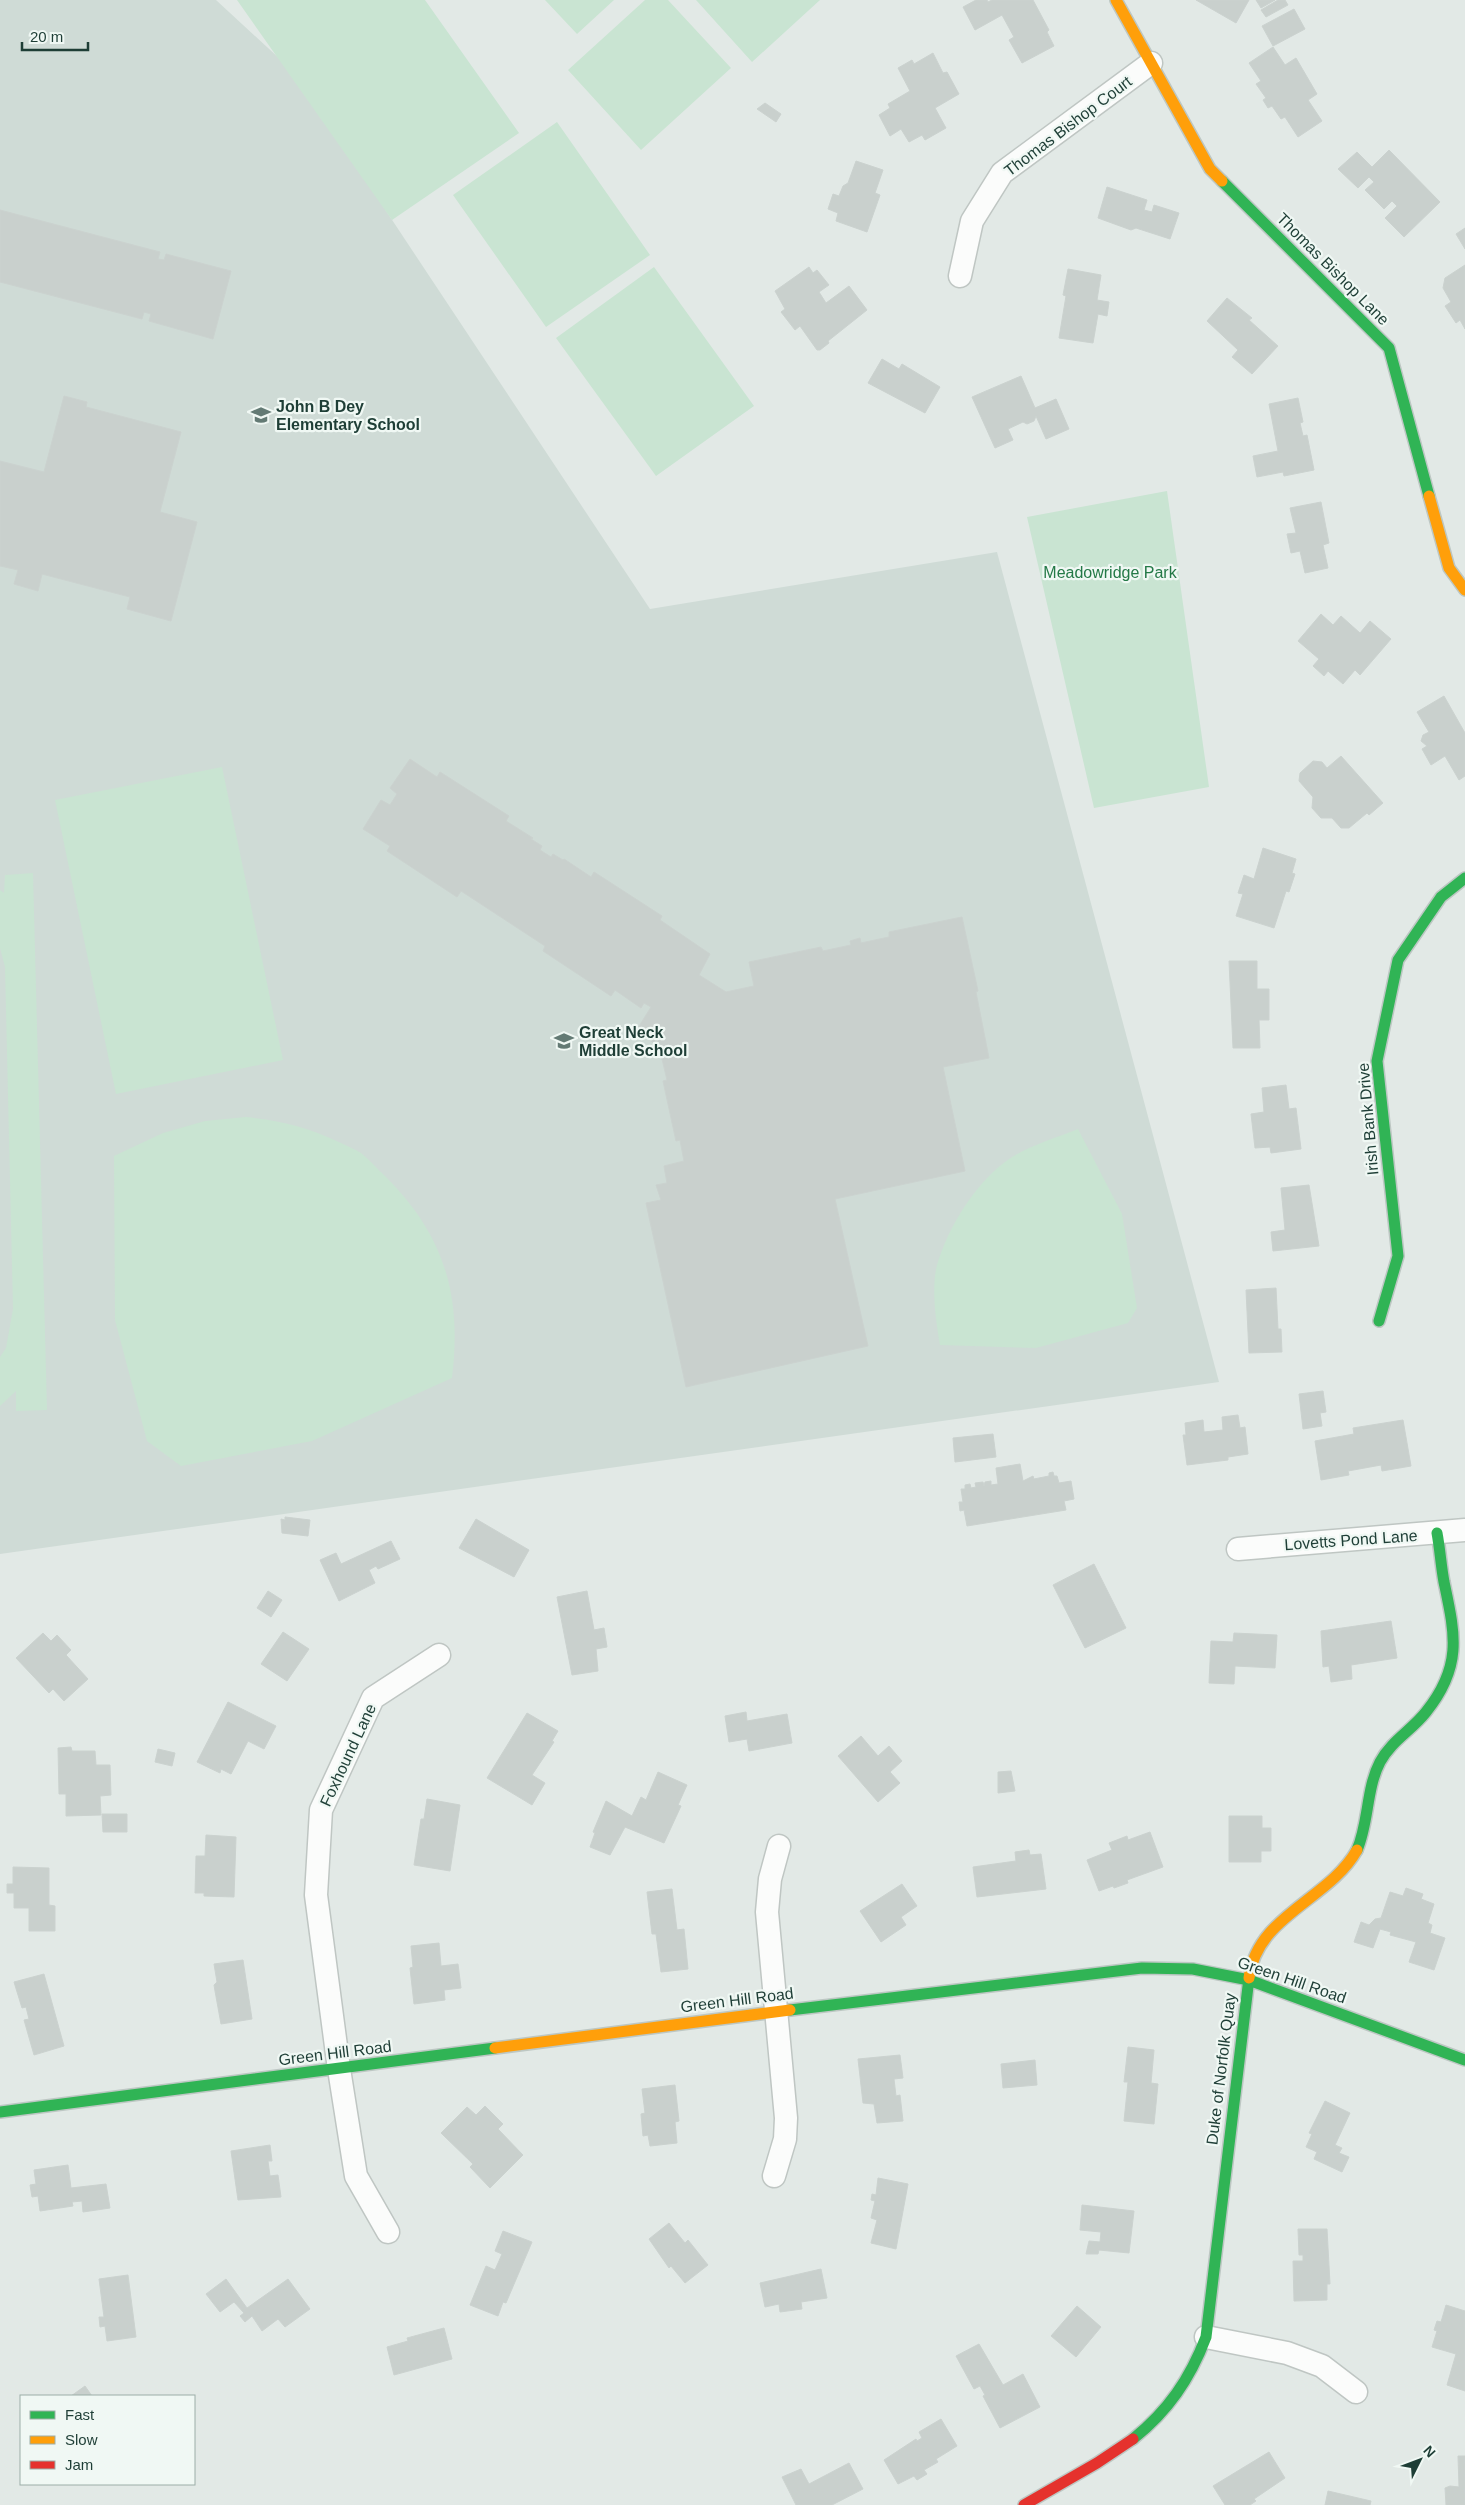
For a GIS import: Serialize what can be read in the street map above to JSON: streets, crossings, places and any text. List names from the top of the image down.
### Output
{
  "streets": {
    "street": [
      "Thomas Bishop Court",
      "Thomas Bishop Lane",
      "Irish Bank Drive",
      "Lovetts Pond Lane",
      "Foxhound Lane",
      "Green Hill Road",
      "Duke of Norfolk Quay"
    ]
  },
  "crossings": [
    ["Thomas Bishop Court", "Thomas Bishop Lane"],
    ["Lovetts Pond Lane", "Duke of Norfolk Quay"],
    ["Foxhound Lane", "Green Hill Road"],
    ["Green Hill Road", "Duke of Norfolk Quay"]
  ],
  "parks": ["Meadowridge Park"],
  "places": {
    "school or university": ["John B Dey Elementary School", "Great Neck Middle School"]
  },
  "legend": ["Fast", "Slow", "Jam"],
  "scale_bar": "20 m",
  "north": "top right"
}
